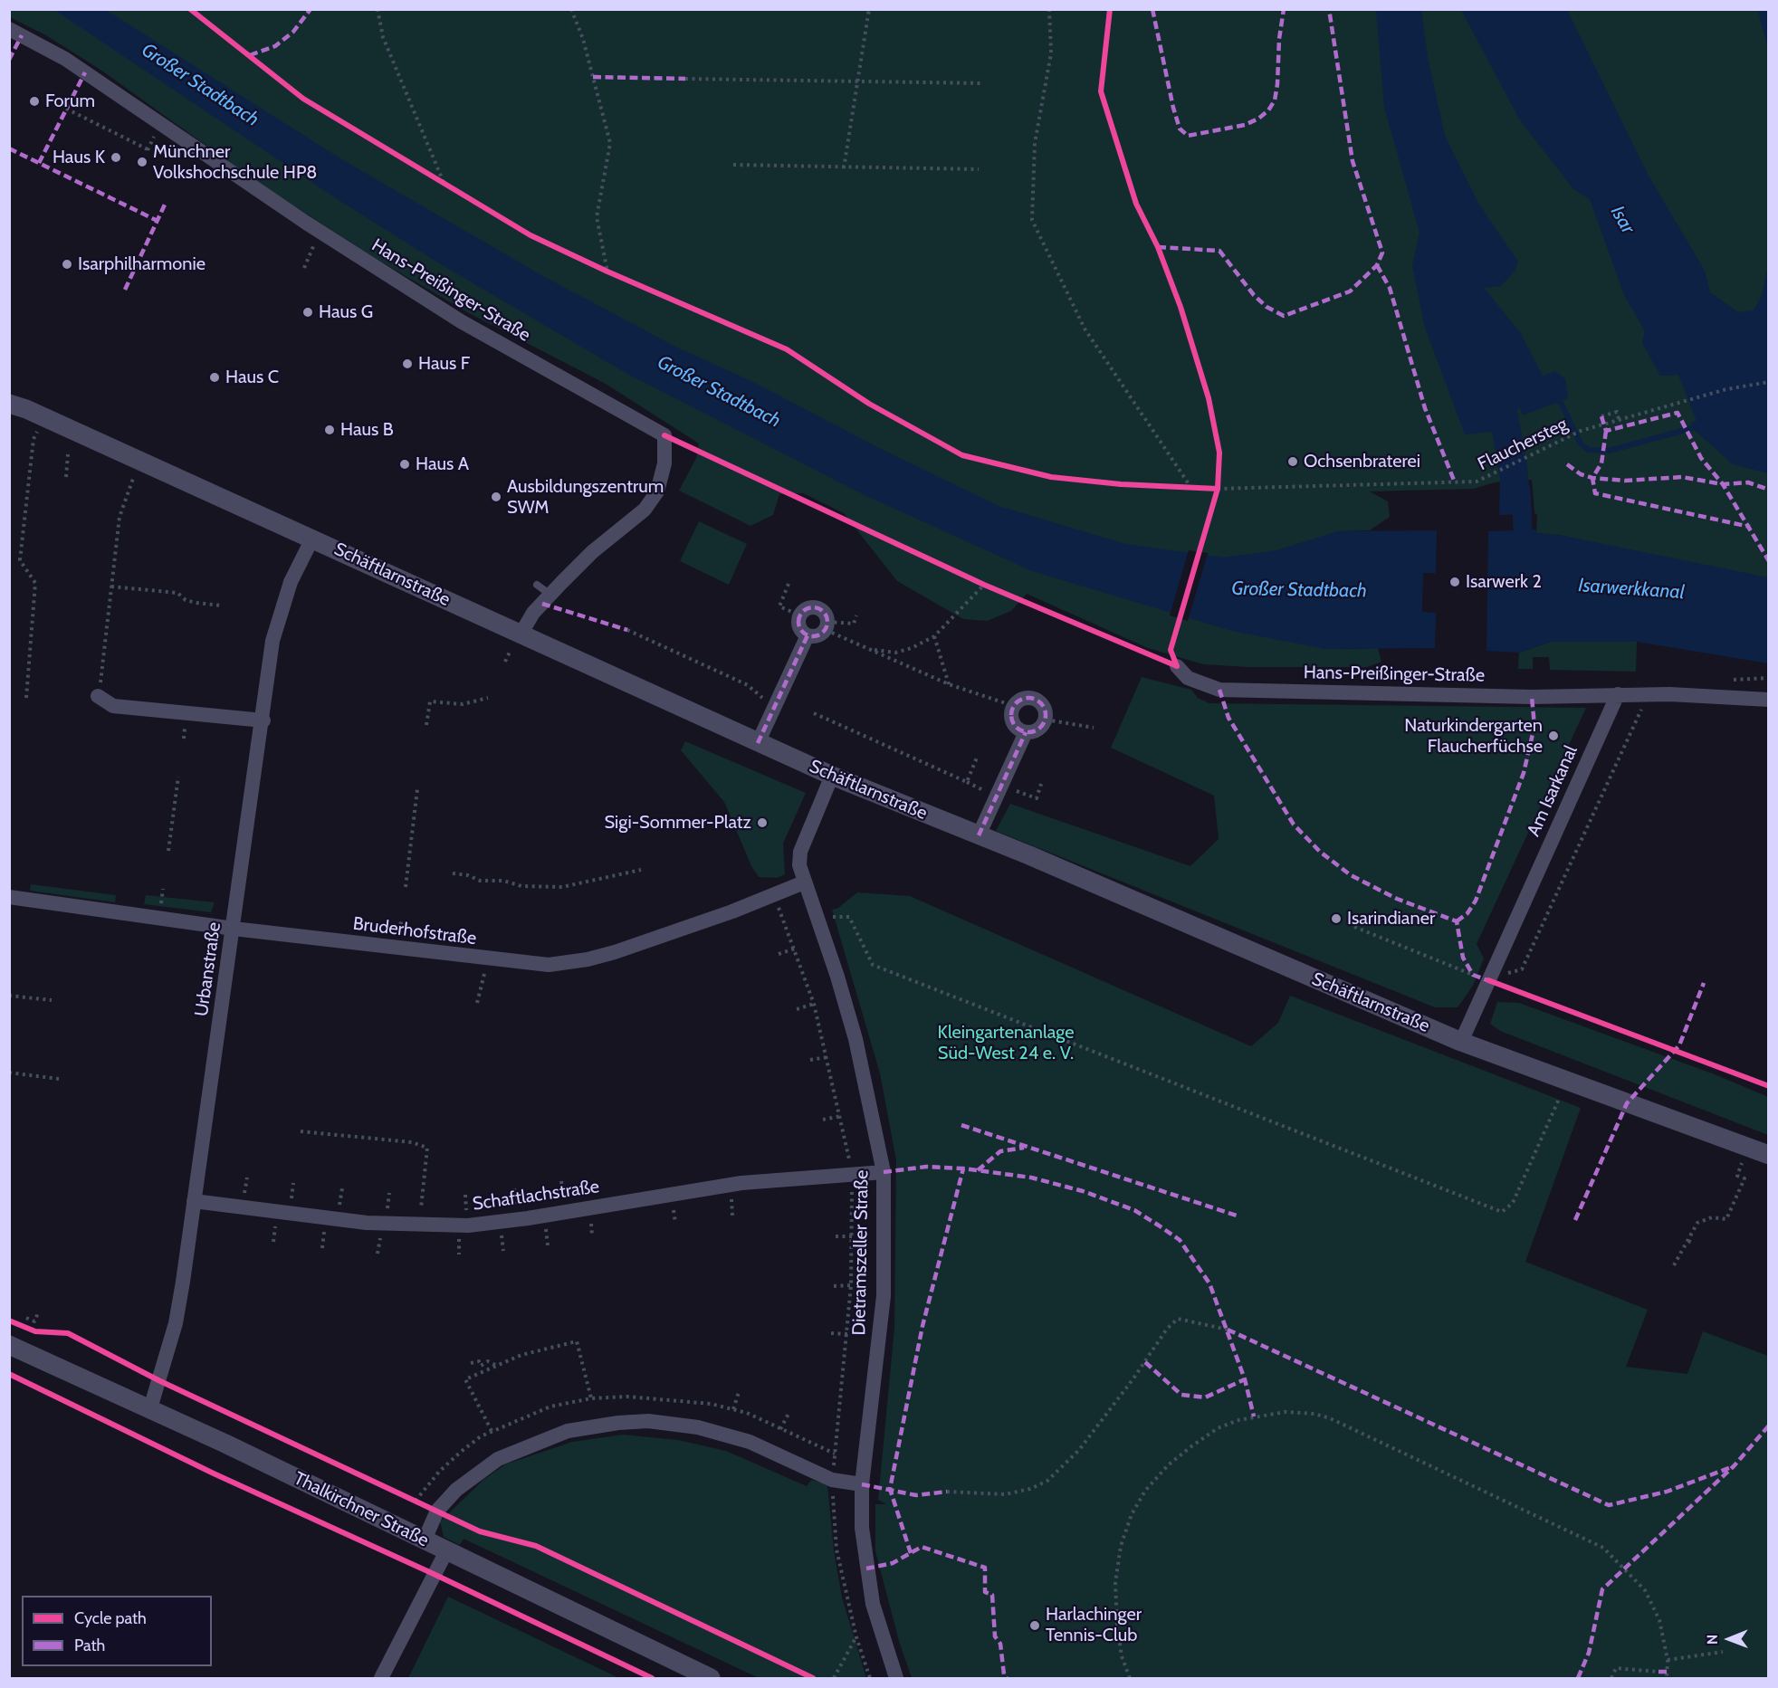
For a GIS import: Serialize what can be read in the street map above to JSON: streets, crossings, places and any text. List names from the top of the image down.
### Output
{
  "streets": {
    "street": [
      "Hans-Preißinger-Straße",
      "Schäftlarnstraße",
      "Am Isarkanal",
      "Bruderhofstraße",
      "Urbanstraße",
      "Schaftlachstraße",
      "Dietramszeller Straße",
      "Thalkirchner Straße"
    ],
    "path": ["Flauchersteg"]
  },
  "crossings": [
    ["Hans-Preißinger-Straße", "Schäftlarnstraße"],
    ["Hans-Preißinger-Straße", "Am Isarkanal"],
    ["Schäftlarnstraße", "Am Isarkanal"],
    ["Schäftlarnstraße", "Urbanstraße"],
    ["Schäftlarnstraße", "Dietramszeller Straße"],
    ["Bruderhofstraße", "Urbanstraße"],
    ["Bruderhofstraße", "Dietramszeller Straße"],
    ["Urbanstraße", "Schaftlachstraße"],
    ["Urbanstraße", "Thalkirchner Straße"],
    ["Schaftlachstraße", "Dietramszeller Straße"]
  ],
  "water": ["Großer Stadtbach", "Isar", "Isarwerkkanal"],
  "parks": ["Kleingartenanlage Süd-West 24 e. V."],
  "places": [
    "Forum",
    "Haus K",
    "Münchner Volkshochschule HP8",
    "Isarphilharmonie",
    "Haus G",
    "Haus F",
    "Haus C",
    "Haus B",
    "Ochsenbraterei",
    "Haus A",
    "Ausbildungszentrum SWM",
    "Isarwerk 2",
    "Naturkindergarten Flaucherfüchse",
    "Sigi-Sommer-Platz",
    "Isarindianer",
    "Harlachinger Tennis-Club"
  ],
  "legend": ["Cycle path", "Path"],
  "north": "left"
}
